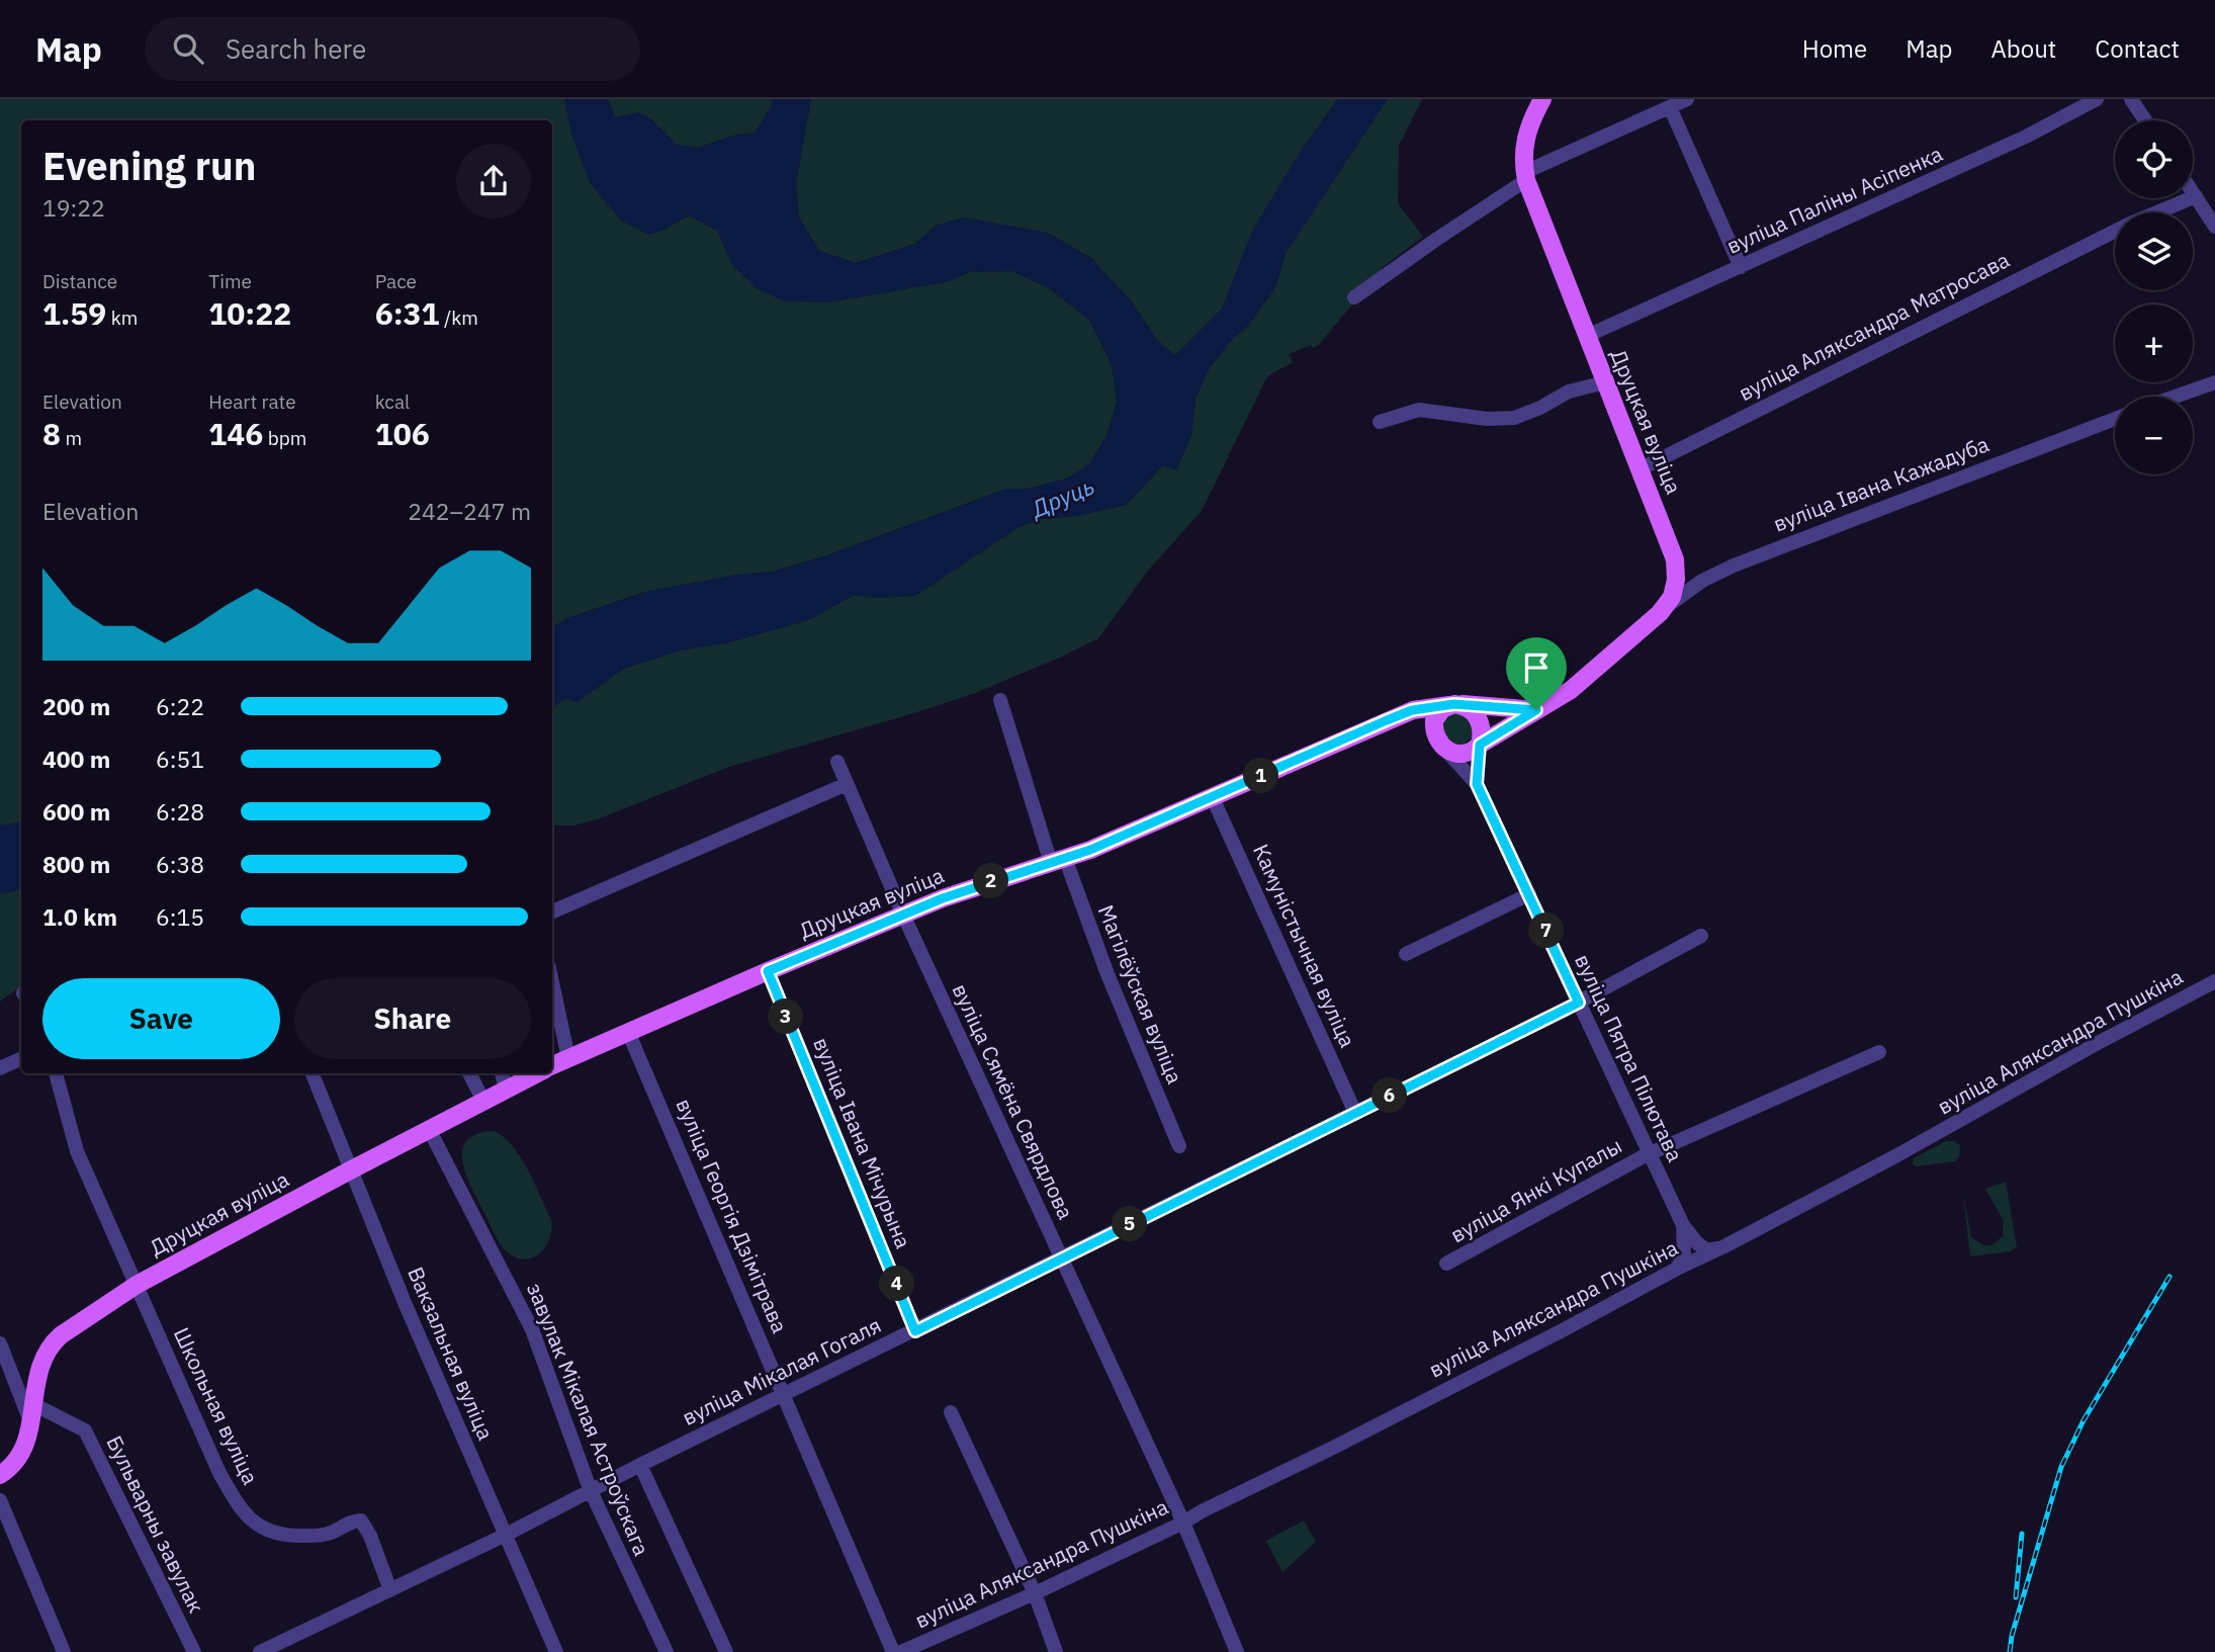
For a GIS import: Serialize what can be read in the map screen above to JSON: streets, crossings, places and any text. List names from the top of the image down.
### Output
{
  "streets": {
    "main road": ["Друцкая вуліца"],
    "street": [
      "вуліца Паліны Асіпенка",
      "вуліца Аляксандра Матросава",
      "вуліца Івана Кажадуба",
      "Камуністычная вуліца",
      "Магілёўская вуліца",
      "вуліца Аляксандра Пушкіна",
      "вуліца Пятра Пілютава",
      "вуліца Сямёна Свярдлова",
      "вуліца Івана Мічурына",
      "вуліца Янкі Купалы",
      "вуліца Георгія Дзімітрава",
      "Вакзальная вуліца",
      "вуліца Мікалая Гогаля",
      "Школьная вуліца",
      "завулак Мікалая Астроўскага",
      "Бульварны завулак"
    ]
  },
  "crossings": [
    ["вуліца Паліны Асіпенка", "Друцкая вуліца"],
    ["вуліца Аляксандра Матросава", "Друцкая вуліца"],
    ["Друцкая вуліца", "вуліца Івана Кажадуба"],
    ["Друцкая вуліца", "Камуністычная вуліца"],
    ["Друцкая вуліца", "Магілёўская вуліца"],
    ["Друцкая вуліца", "вуліца Пятра Пілютава"],
    ["Друцкая вуліца", "вуліца Сямёна Свярдлова"],
    ["Друцкая вуліца", "вуліца Івана Мічурына"],
    ["Друцкая вуліца", "вуліца Георгія Дзімітрава"],
    ["Друцкая вуліца", "Вакзальная вуліца"],
    ["Друцкая вуліца", "Школьная вуліца"],
    ["Друцкая вуліца", "завулак Мікалая Астроўскага"],
    ["Друцкая вуліца", "Бульварны завулак"],
    ["Камуністычная вуліца", "вуліца Мікалая Гогаля"],
    ["вуліца Аляксандра Пушкіна", "вуліца Пятра Пілютава"],
    ["вуліца Аляксандра Пушкіна", "вуліца Сямёна Свярдлова"],
    ["вуліца Пятра Пілютава", "вуліца Янкі Купалы"],
    ["вуліца Пятра Пілютава", "вуліца Мікалая Гогаля"],
    ["вуліца Сямёна Свярдлова", "вуліца Мікалая Гогаля"],
    ["вуліца Івана Мічурына", "вуліца Мікалая Гогаля"],
    ["вуліца Георгія Дзімітрава", "вуліца Мікалая Гогаля"],
    ["Вакзальная вуліца", "вуліца Мікалая Гогаля"],
    ["вуліца Мікалая Гогаля", "Школьная вуліца"],
    ["вуліца Мікалая Гогаля", "завулак Мікалая Астроўскага"]
  ],
  "water": ["Друць"],
  "page": {
    "header": "Map",
    "search": "Search here",
    "nav": [
      "Home",
      "Map",
      "About",
      "Contact"
    ],
    "map_buttons": ["+", "−"],
    "heading": ["Evening run", "19:22"],
    "stats": [
      ["Distance", "1.59 km"],
      ["Time", "10:22"],
      ["Pace", "6:31 /km"],
      ["Elevation", "8 m"],
      ["Heart rate", "146 bpm"],
      ["kcal", "106"]
    ],
    "chart": ["Elevation", "242–247 m"],
    "list": [
      {
        "name": "200 m",
        "note": "6:22"
      },
      {
        "name": "400 m",
        "note": "6:51"
      },
      {
        "name": "600 m",
        "note": "6:28"
      },
      {
        "name": "800 m",
        "note": "6:38"
      },
      {
        "name": "1.0 km",
        "note": "6:15"
      }
    ],
    "pins": [
      "1",
      "2",
      "7",
      "3",
      "6",
      "5",
      "4"
    ],
    "buttons": ["Save", "Share"]
  }
}
